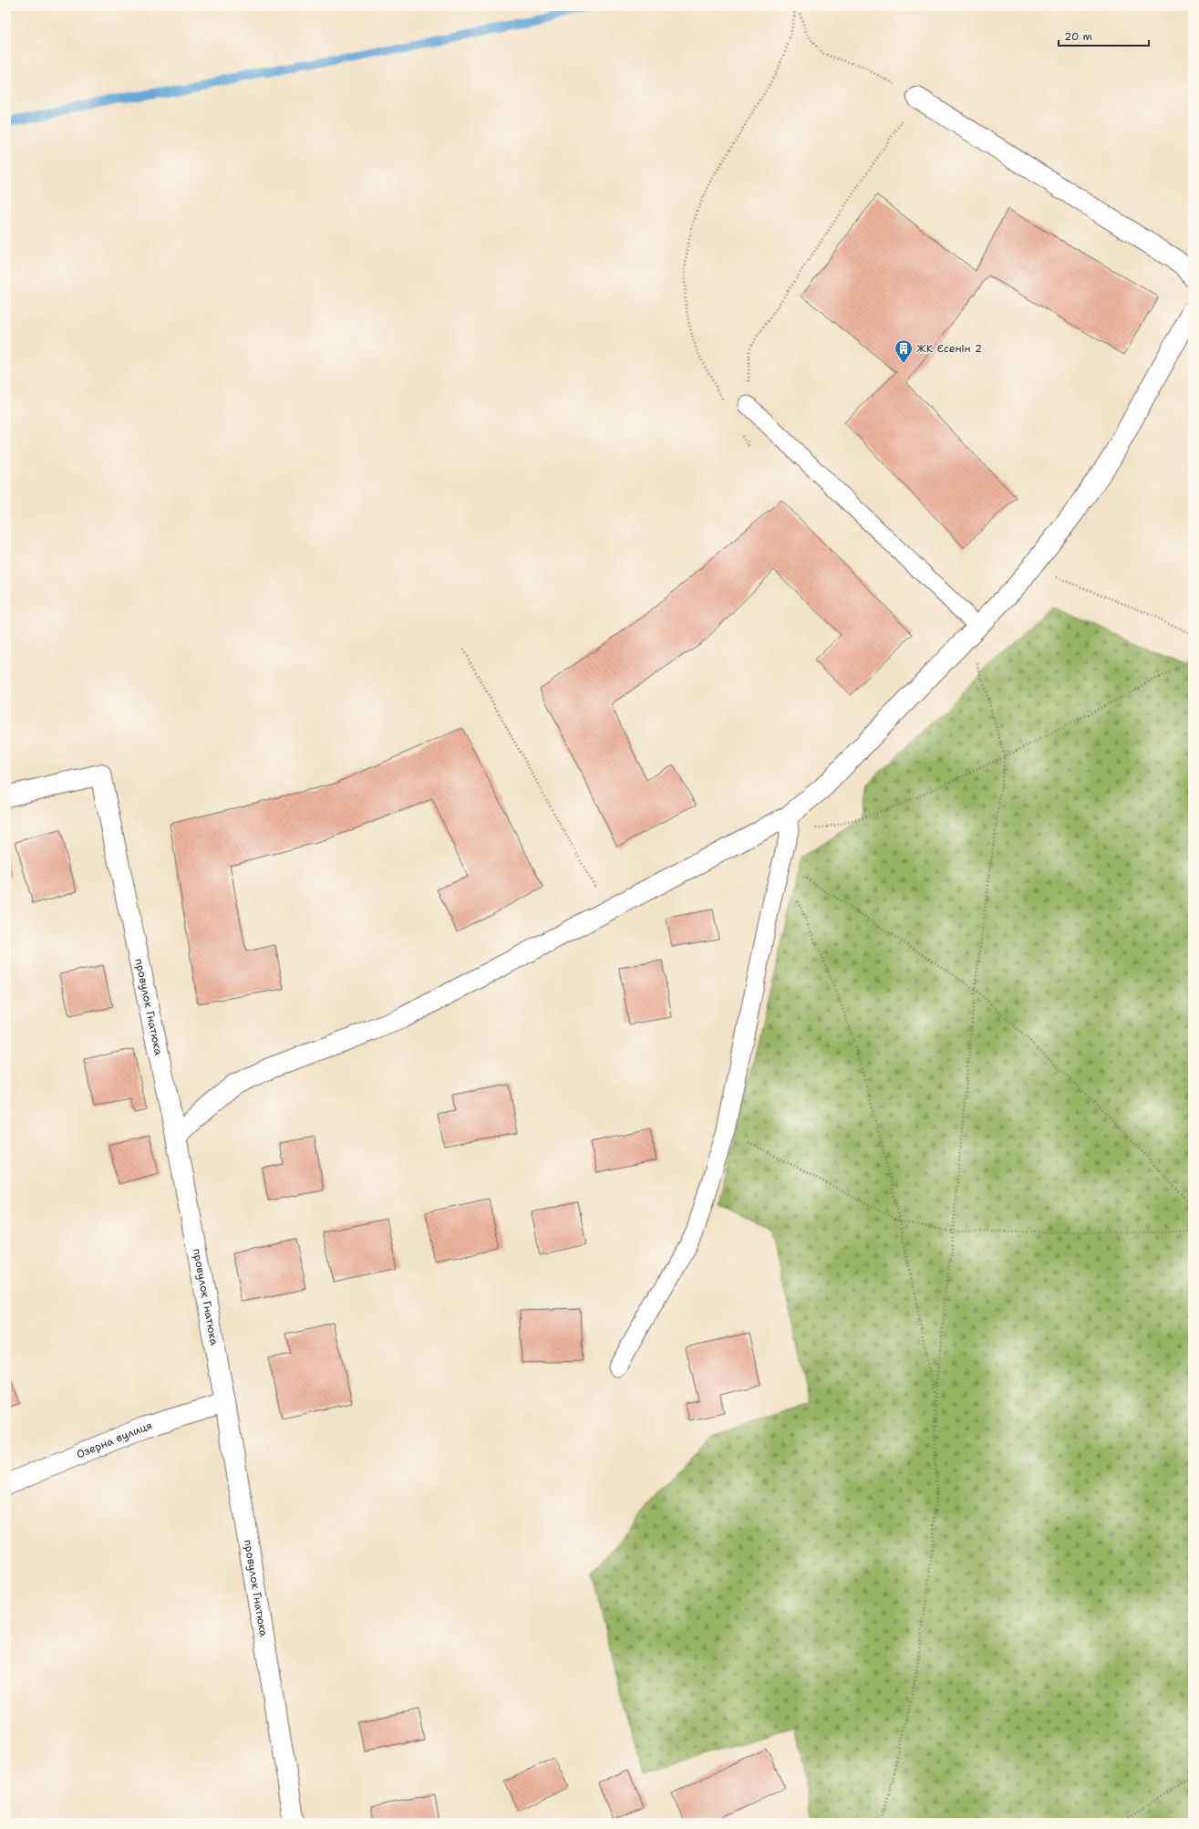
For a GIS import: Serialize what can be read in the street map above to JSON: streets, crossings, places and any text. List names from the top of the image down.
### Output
{
  "streets": {
    "street": ["провулок Гнатюка", "Озерна вулиця"]
  },
  "crossings": [
    ["провулок Гнатюка", "Озерна вулиця"]
  ],
  "places": {
    "building": ["ЖК Єсенін 2"]
  },
  "scale_bar": "20 m"
}
